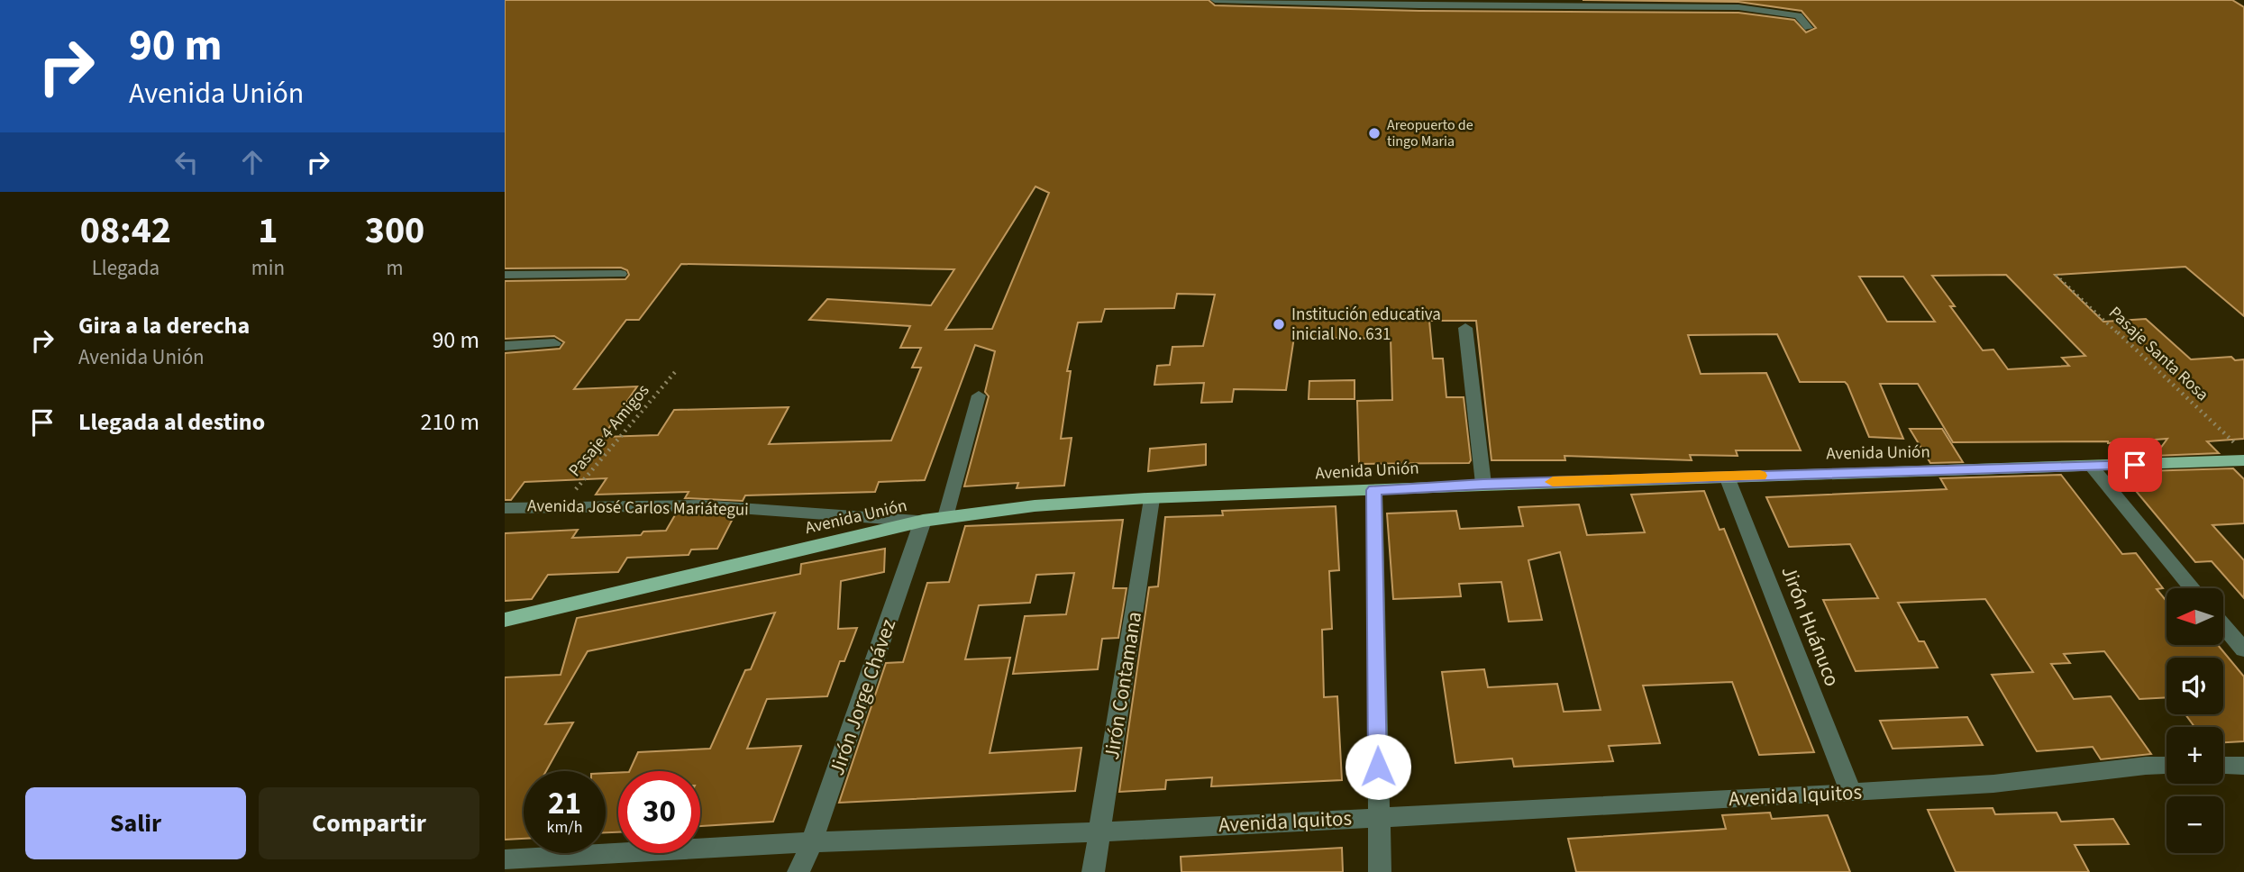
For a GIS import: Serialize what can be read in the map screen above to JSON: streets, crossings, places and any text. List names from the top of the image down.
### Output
{
  "streets": {
    "main road": ["Avenida Unión"],
    "street": [
      "Avenida José Carlos Mariátegui",
      "Jirón Huánuco",
      "Jirón Contamana",
      "Jirón Jorge Chávez",
      "Avenida Iquitos"
    ],
    "path": ["Pasaje Santa Rosa", "Pasaje 4 Amigos"]
  },
  "crossings": [
    ["Pasaje 4 Amigos", "Avenida José Carlos Mariátegui"],
    ["Avenida Unión", "Avenida José Carlos Mariátegui"],
    ["Avenida Unión", "Jirón Huánuco"],
    ["Avenida Unión", "Jirón Contamana"],
    ["Avenida Unión", "Jirón Jorge Chávez"],
    ["Avenida José Carlos Mariátegui", "Jirón Jorge Chávez"],
    ["Jirón Huánuco", "Avenida Iquitos"],
    ["Jirón Contamana", "Avenida Iquitos"],
    ["Jirón Jorge Chávez", "Avenida Iquitos"]
  ],
  "places": ["Areopuerto de tingo Maria", "Institución educativa inicial No. 631"],
  "north": "left",
  "page": {
    "turn": ["90 m", "Avenida Unión"],
    "eta": [
      "08:42",
      "Llegada",
      "1",
      "min",
      "300",
      "m"
    ],
    "list": [
      {
        "name": "Gira a la derecha",
        "note": "Avenida Unión",
        "value": "90 m"
      },
      {
        "name": "Llegada al destino",
        "value": "210 m"
      }
    ],
    "map_buttons": ["+", "−"],
    "speed": "21 km/h",
    "limit": "30",
    "buttons": ["Salir", "Compartir"]
  }
}
